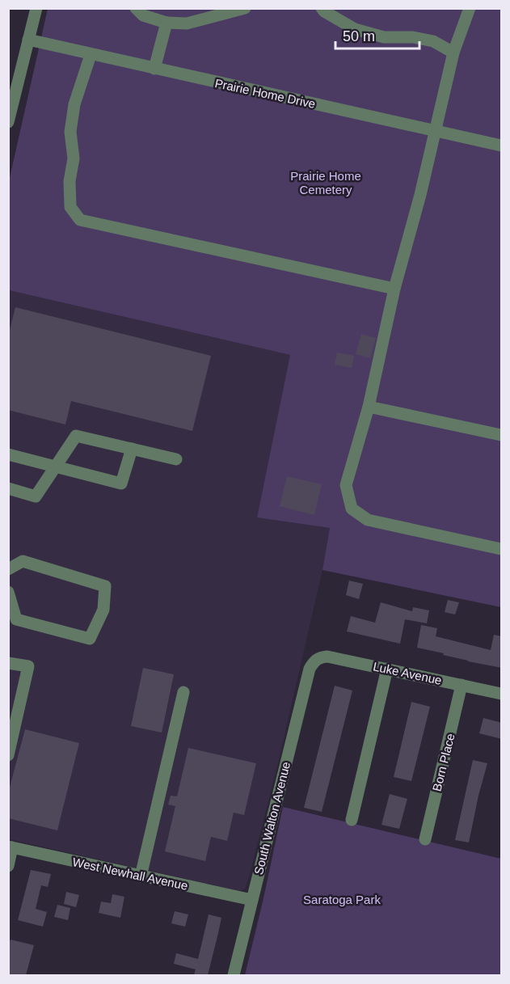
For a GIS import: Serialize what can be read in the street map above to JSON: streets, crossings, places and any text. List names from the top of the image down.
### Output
{
  "streets": {
    "street": [
      "Prairie Home Drive",
      "Luke Avenue",
      "Born Place",
      "South Walton Avenue",
      "West Newhall Avenue"
    ]
  },
  "crossings": [
    ["Luke Avenue", "Born Place"],
    ["Luke Avenue", "South Walton Avenue"],
    ["South Walton Avenue", "West Newhall Avenue"]
  ],
  "parks": ["Prairie Home Cemetery", "Saratoga Park"],
  "scale_bar": "50 m"
}
